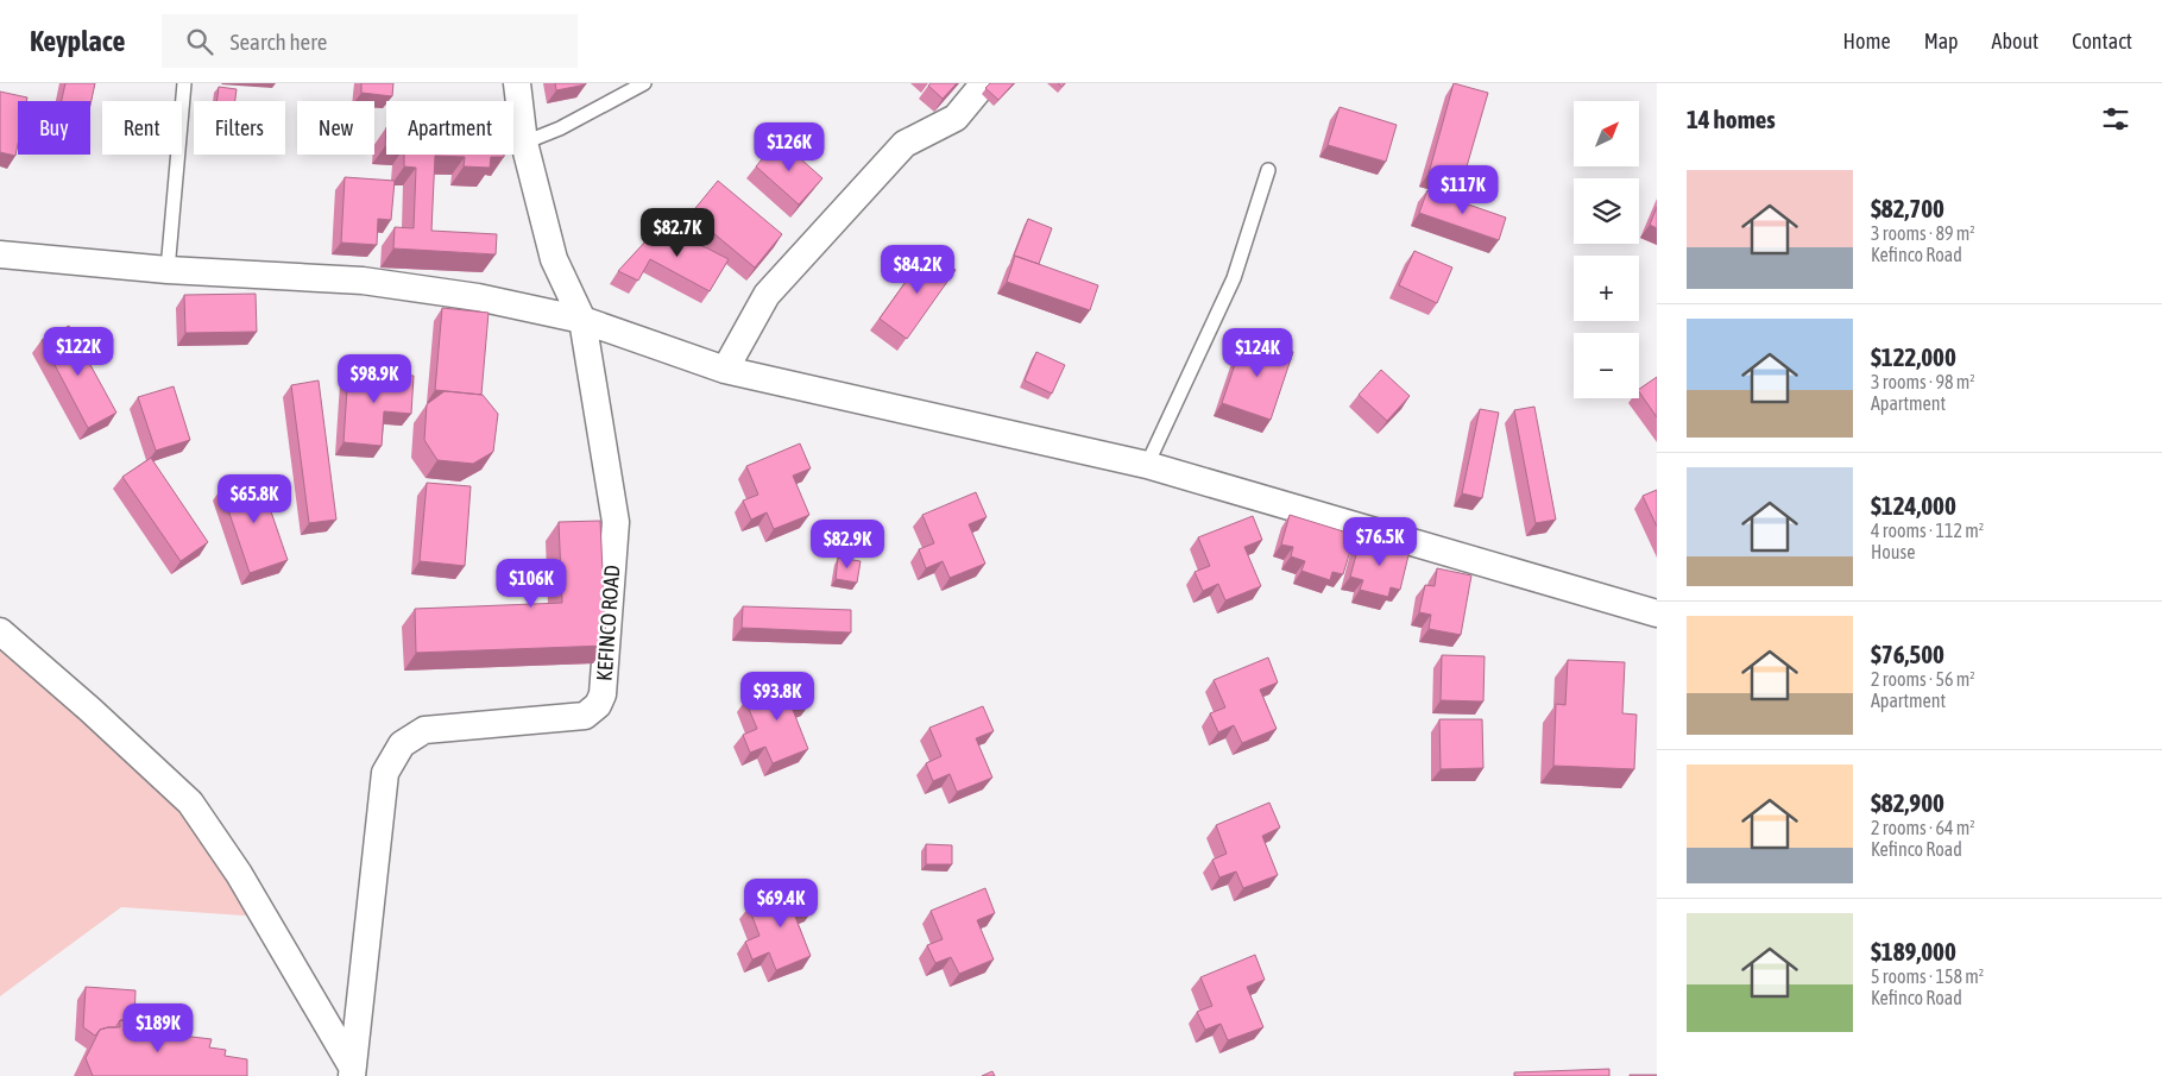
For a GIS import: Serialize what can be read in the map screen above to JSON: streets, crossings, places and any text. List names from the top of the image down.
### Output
{
  "streets": {
    "street": ["KEFINCO ROAD"]
  },
  "north": "top right",
  "page": {
    "header": "Keyplace",
    "search": "Search here",
    "nav": [
      "Home",
      "Map",
      "About",
      "Contact"
    ],
    "heading": "14 homes",
    "map_buttons": ["+", "−"],
    "chip": [
      "Buy",
      "Rent",
      "Filters",
      "New",
      "Apartment"
    ],
    "price": [
      "$126K",
      "$117K",
      "$82.7K",
      "$84.2K",
      "$122K",
      "$124K",
      "$98.9K",
      "$65.8K",
      "$76.5K",
      "$82.9K",
      "$106K",
      "$93.8K",
      "$69.4K",
      "$189K"
    ],
    "list": [
      {
        "name": "$82,700",
        "note": "3 rooms · 89 m² · Kefinco Road"
      },
      {
        "name": "$122,000",
        "note": "3 rooms · 98 m² · Apartment"
      },
      {
        "name": "$124,000",
        "note": "4 rooms · 112 m² · House"
      },
      {
        "name": "$76,500",
        "note": "2 rooms · 56 m² · Apartment"
      },
      {
        "name": "$82,900",
        "note": "2 rooms · 64 m² · Kefinco Road"
      },
      {
        "name": "$189,000",
        "note": "5 rooms · 158 m² · Kefinco Road"
      }
    ]
  }
}
